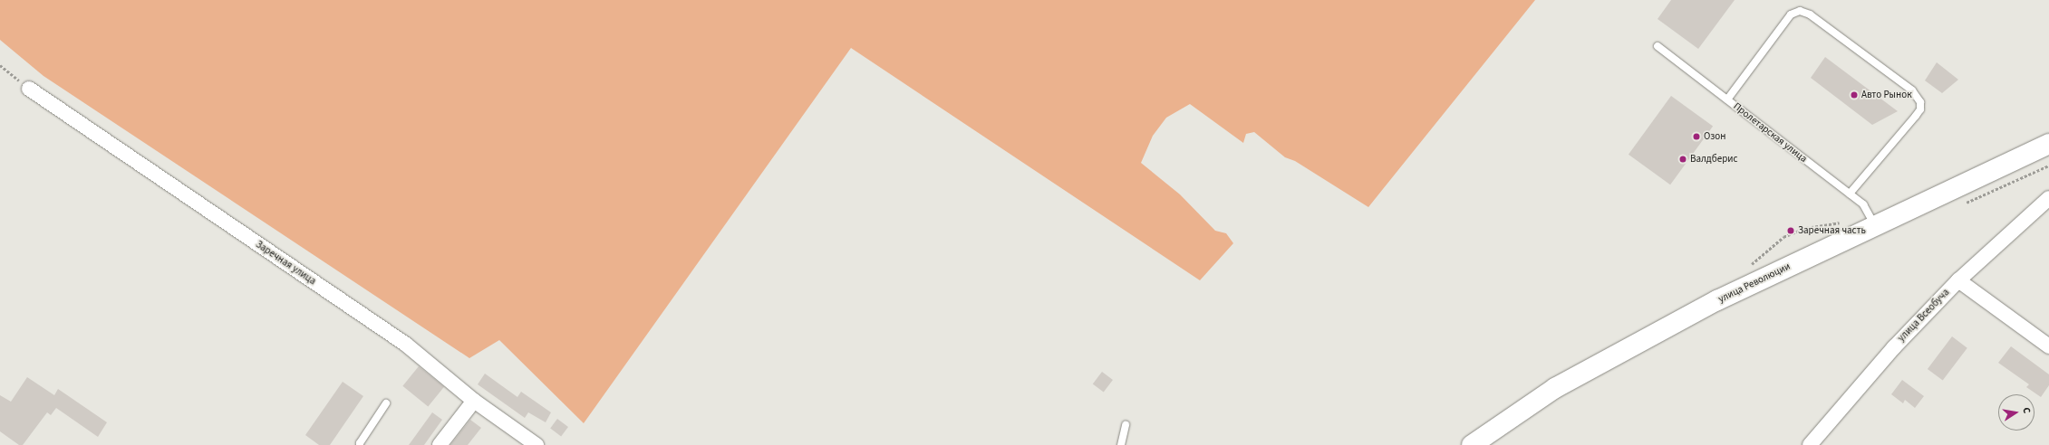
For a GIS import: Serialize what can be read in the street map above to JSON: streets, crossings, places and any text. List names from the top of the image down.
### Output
{
  "streets": {
    "main road": ["улица Революции"],
    "street": ["Заречная улица", "улица Всеобуча"],
    "lane": ["Пролетарская улица"]
  },
  "crossings": [
    ["Пролетарская улица", "улица Революции"]
  ],
  "places": [
    "Авто Рынок",
    "Озон",
    "Валдберис",
    "Заречная часть"
  ],
  "north": "right"
}
